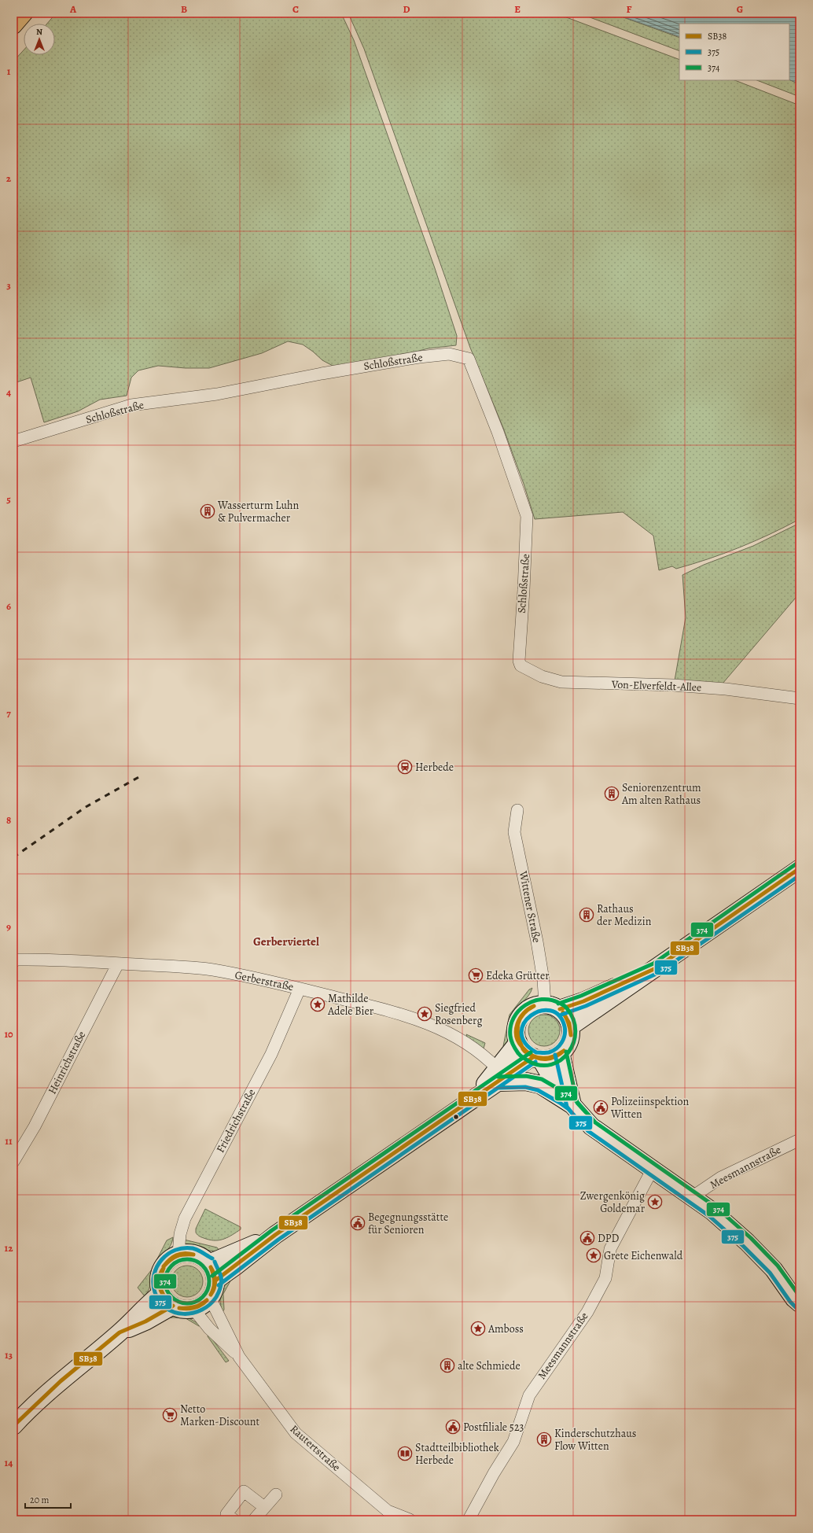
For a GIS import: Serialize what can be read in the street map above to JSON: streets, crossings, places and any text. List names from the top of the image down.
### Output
{
  "streets": {
    "street": [
      "Schloßstraße",
      "Von-Elverfeldt-Allee",
      "Wittener Straße",
      "Gerberstraße",
      "Heinrichstraße",
      "Friedrichstraße",
      "Meesmannstraße",
      "Rautertstraße"
    ]
  },
  "crossings": [
    ["Schloßstraße", "Von-Elverfeldt-Allee"],
    ["Gerberstraße", "Heinrichstraße"],
    ["Gerberstraße", "Friedrichstraße"],
    ["Friedrichstraße", "Rautertstraße"]
  ],
  "districts": ["Gerberviertel"],
  "places": {
    "building": [
      "Wasserturm Luhn & Pulvermacher",
      "Seniorenzentrum Am alten Rathaus",
      "Rathaus der Medizin",
      "alte Schmiede",
      "Kinderschutzhaus Flow Witten"
    ],
    "station": ["Herbede"],
    "supermarket": ["Edeka Grütter", "Netto Marken-Discount"],
    "place": [
      "Mathilde Adele Bier",
      "Siegfried Rosenberg",
      "Zwergenkönig Goldemar",
      "Grete Eichenwald",
      "Amboss"
    ],
    "public building": [
      "Polizeiinspektion Witten",
      "Begegnungsstätte für Senioren",
      "DPD",
      "Postfiliale 523"
    ],
    "library": ["Stadtteilbibliothek Herbede"]
  },
  "lines": ["transit line 374", "transit line SB38", "transit line 375"],
  "legend": ["SB38", "375", "374"],
  "scale_bar": "20 m",
  "north": "top",
  "grid": {
    "columns": [
      "A",
      "B",
      "C",
      "D",
      "E",
      "F",
      "G"
    ],
    "rows": [
      "1",
      "2",
      "3",
      "4",
      "5",
      "6",
      "7",
      "8",
      "9",
      "10",
      "11",
      "12",
      "13",
      "14"
    ]
  }
}
